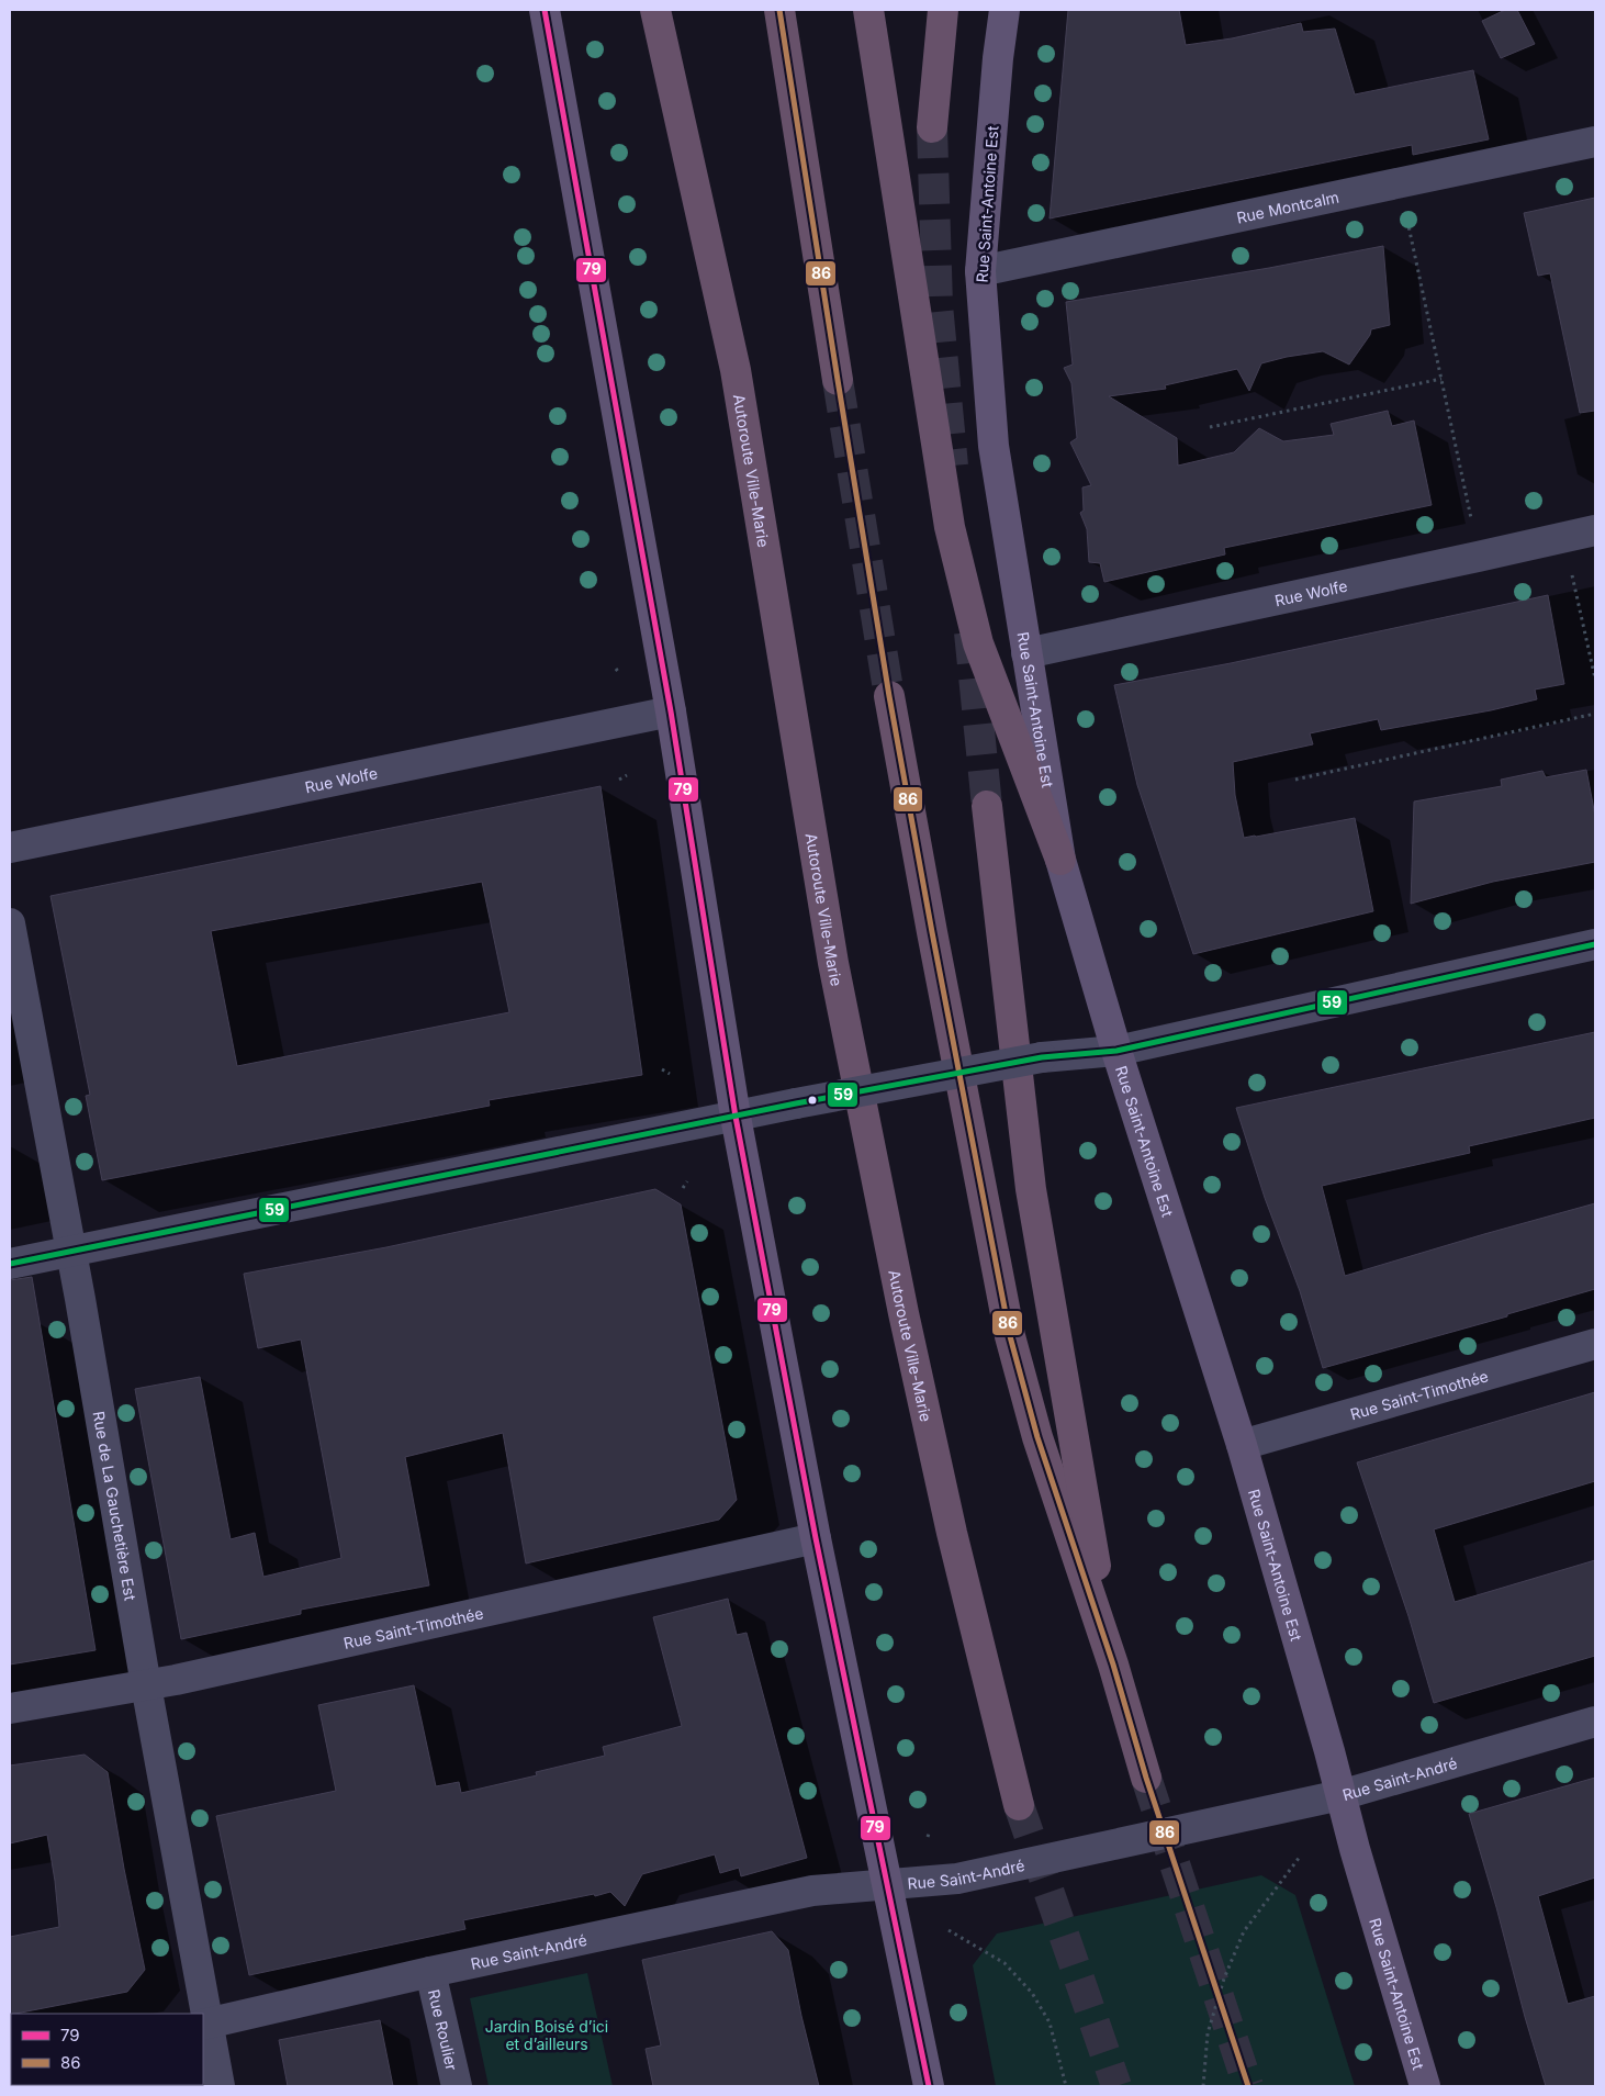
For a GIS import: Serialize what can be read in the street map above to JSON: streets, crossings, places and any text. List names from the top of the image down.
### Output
{
  "streets": {
    "highway": ["Autoroute Ville-Marie"],
    "main road": ["Rue Saint-Antoine Est"],
    "street": [
      "Rue Montcalm",
      "Rue Wolfe",
      "Rue Saint-Timothée",
      "Rue de La Gauchetière Est",
      "Rue Saint-André",
      "Rue Roulier"
    ]
  },
  "crossings": [
    ["Rue Saint-Antoine Est", "Rue Montcalm"],
    ["Rue Saint-Antoine Est", "Rue Wolfe"],
    ["Rue Saint-Antoine Est", "Rue Saint-Timothée"],
    ["Rue Saint-Antoine Est", "Rue Saint-André"],
    ["Rue Saint-Timothée", "Rue de La Gauchetière Est"],
    ["Rue de La Gauchetière Est", "Rue Saint-André"],
    ["Rue Saint-André", "Rue Roulier"]
  ],
  "parks": ["Jardin Boisé d’ici et d’ailleurs"],
  "lines": ["transit line 79", "transit line 86", "transit line 59"],
  "legend": ["79", "86"]
}
